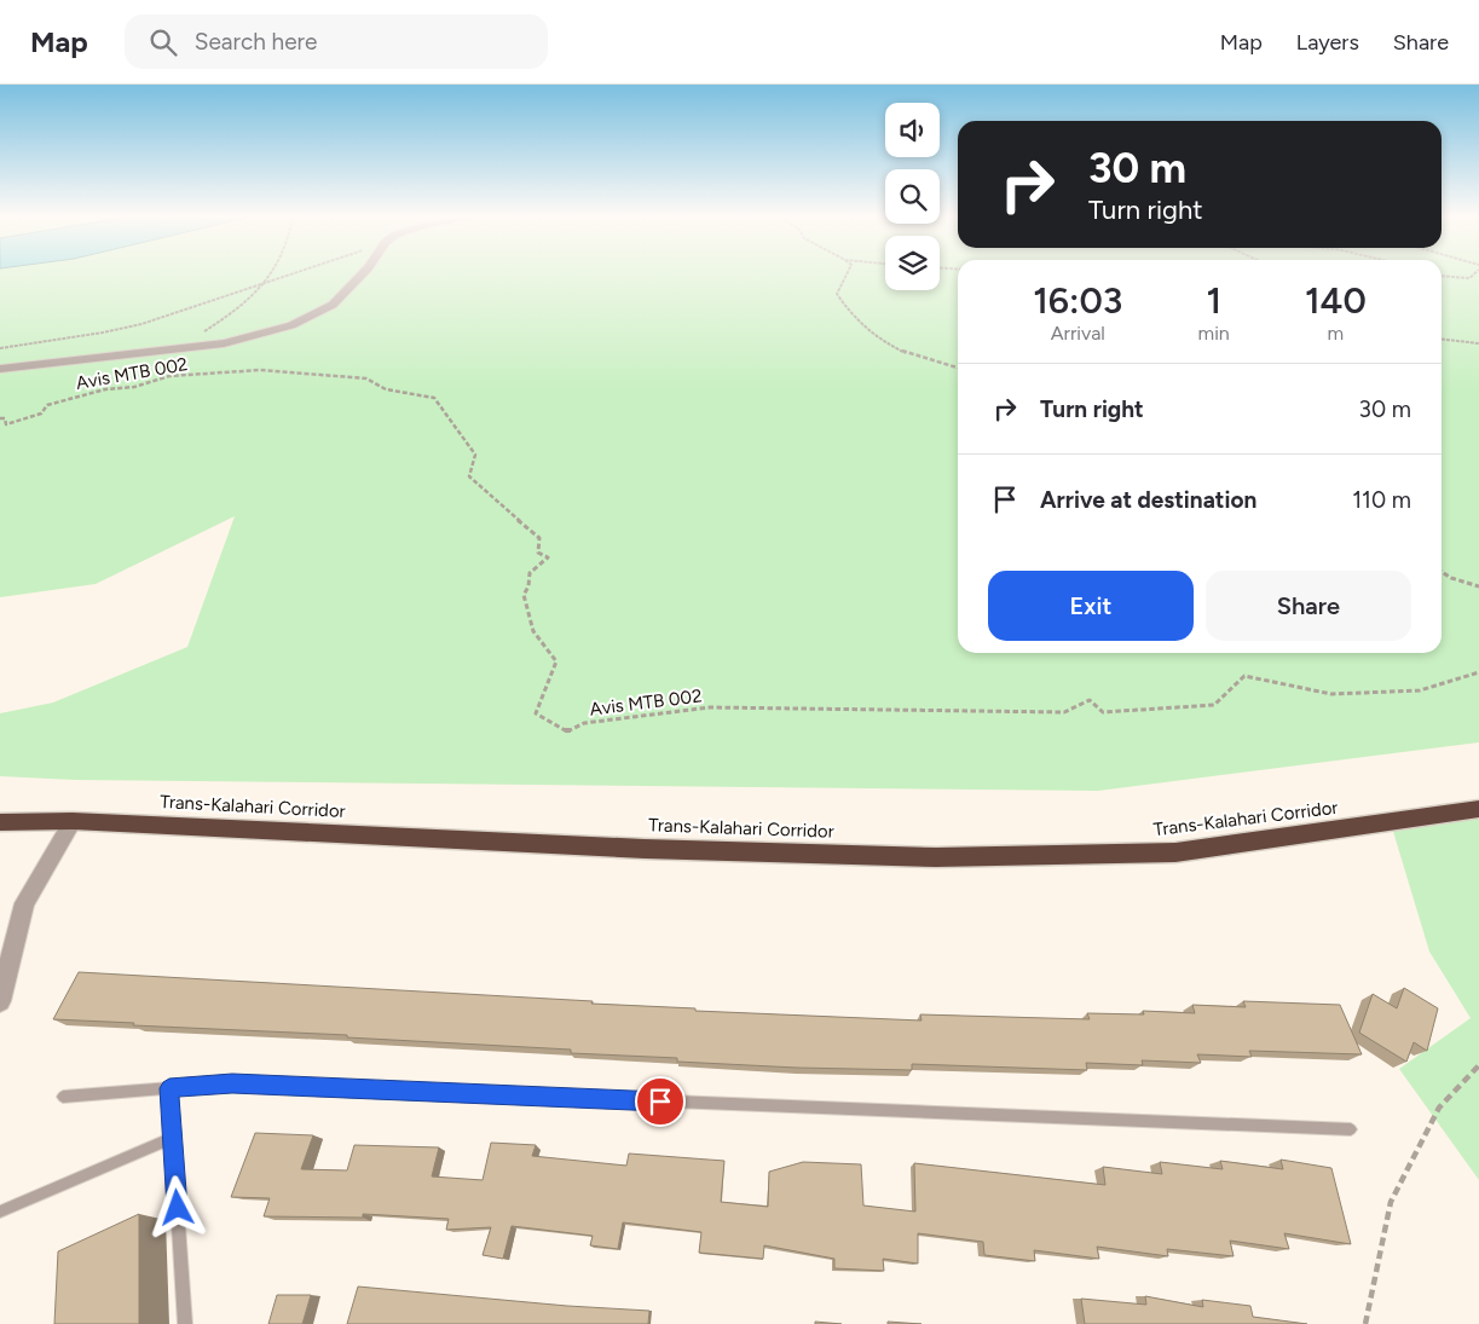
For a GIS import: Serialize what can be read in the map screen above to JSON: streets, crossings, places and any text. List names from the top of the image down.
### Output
{
  "streets": {
    "highway": ["Trans-Kalahari Corridor"],
    "path": ["Avis MTB 002"]
  },
  "page": {
    "header": "Map",
    "search": "Search here",
    "nav": ["Map", "Layers", "Share"],
    "turn": ["30 m", "Turn right"],
    "eta": [
      "16:03",
      "Arrival",
      "1",
      "min",
      "140",
      "m"
    ],
    "list": [
      {
        "name": "Turn right",
        "value": "30 m"
      },
      {
        "name": "Arrive at destination",
        "value": "110 m"
      }
    ],
    "buttons": ["Exit", "Share"]
  }
}
